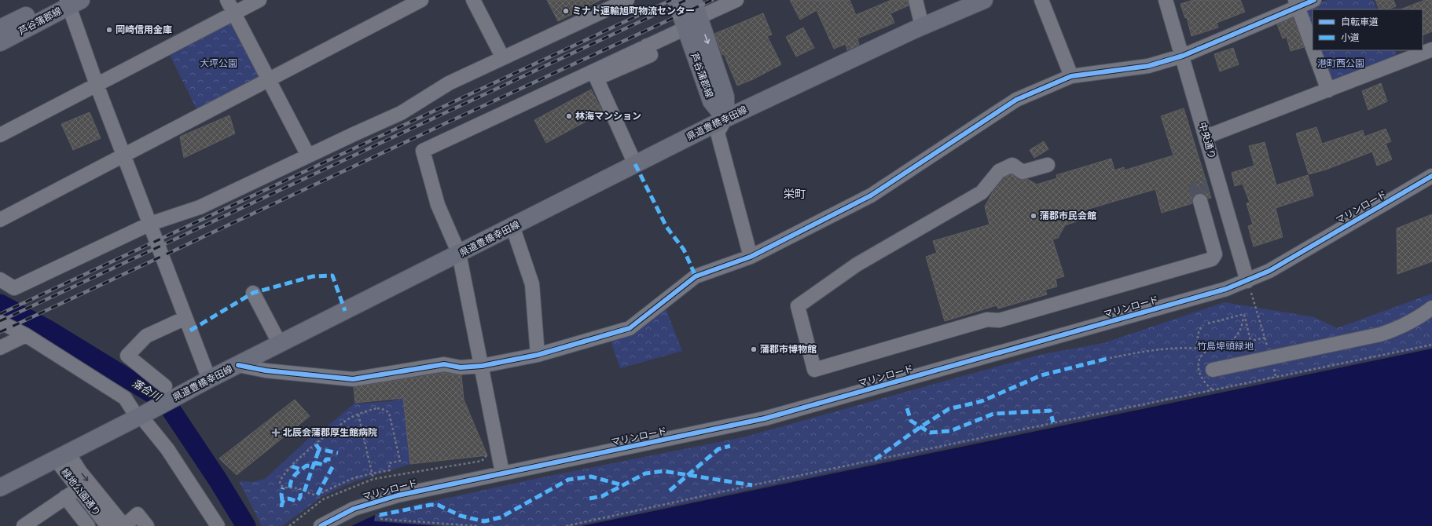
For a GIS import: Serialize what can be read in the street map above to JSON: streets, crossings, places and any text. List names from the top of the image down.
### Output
{
  "streets": {
    "main road": ["芦谷蒲郡線", "県道豊橋幸田線"],
    "street": ["中央通り", "マリンロード", "緑地公園通り"]
  },
  "crossings": [
    ["芦谷蒲郡線", "県道豊橋幸田線"],
    ["県道豊橋幸田線", "緑地公園通り"],
    ["中央通り", "マリンロード"]
  ],
  "districts": ["栄町"],
  "water": ["落合川"],
  "parks": ["大坪公園", "港町西公園", "竹島埠頭緑地"],
  "places": {
    "other": [
      "ミナト運輸旭町物流センター",
      "岡崎信用金庫",
      "林海マンション",
      "蒲郡市民会館",
      "蒲郡市博物館"
    ],
    "health": ["北辰会蒲郡厚生館病院"]
  },
  "legend": ["自転車道", "小道"]
}
